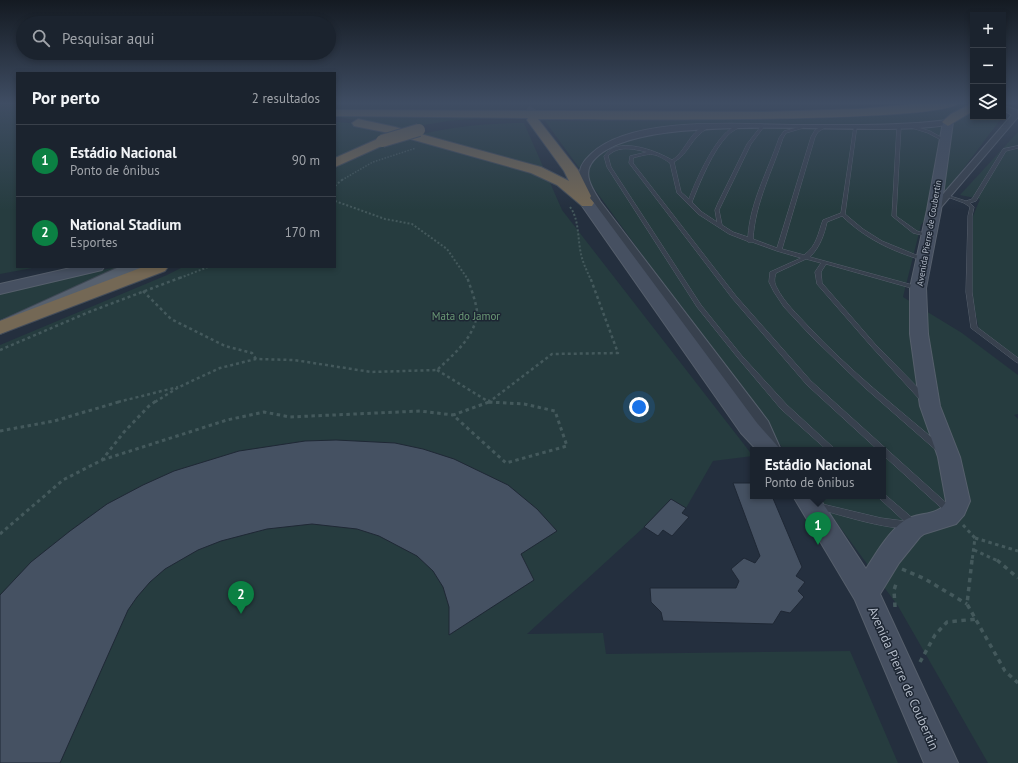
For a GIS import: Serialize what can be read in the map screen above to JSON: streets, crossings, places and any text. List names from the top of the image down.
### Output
{
  "streets": {
    "street": ["Avenida Pierre de Coubertin"]
  },
  "parks": ["Mata do Jamor"],
  "page": {
    "map_buttons": ["+", "−"],
    "search": "Pesquisar aqui",
    "heading": ["Por perto", "2 resultados"],
    "list": [
      {
        "mark": "1",
        "name": "Estádio Nacional",
        "note": "Ponto de ônibus",
        "value": "90 m"
      },
      {
        "mark": "2",
        "name": "National Stadium",
        "note": "Esportes",
        "value": "170 m"
      }
    ],
    "popup": ["Estádio Nacional", "Ponto de ônibus"],
    "pins": ["1", "2"]
  }
}
